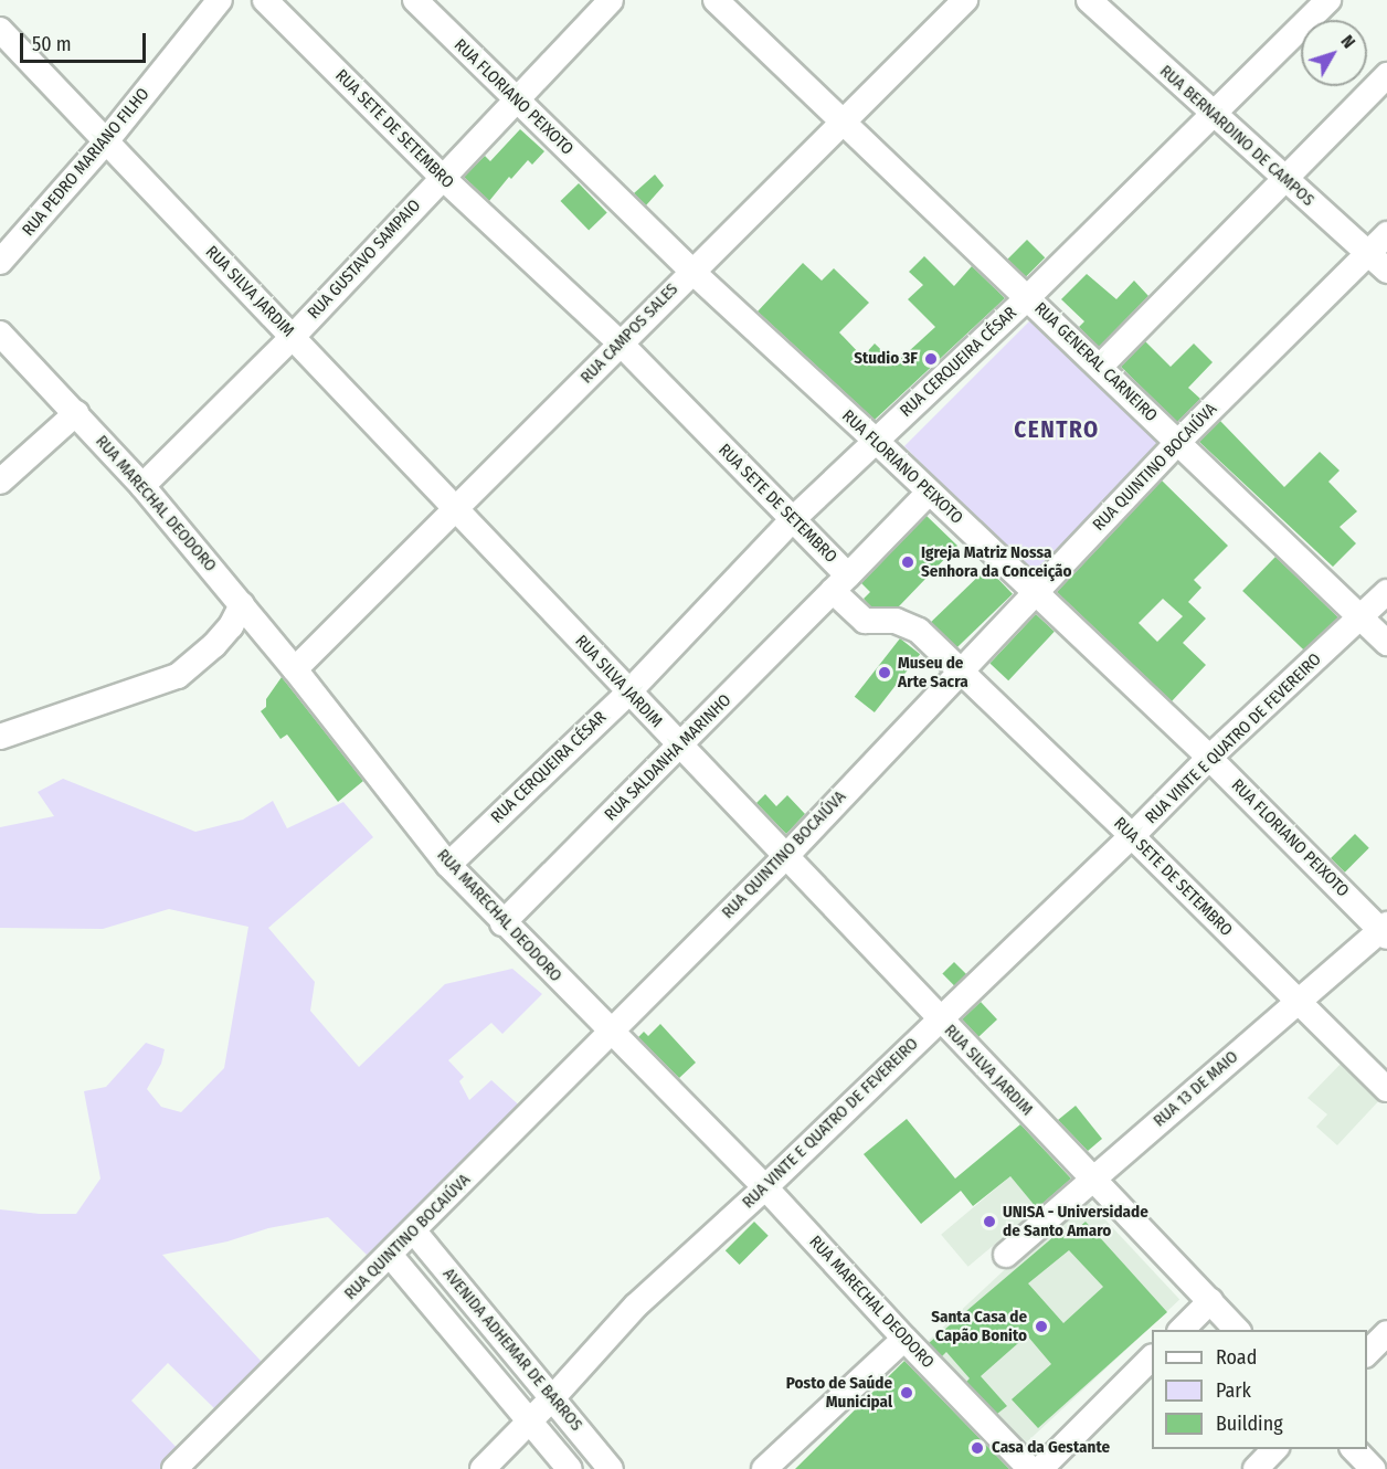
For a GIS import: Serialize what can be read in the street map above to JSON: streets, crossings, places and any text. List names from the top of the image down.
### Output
{
  "streets": {
    "street": [
      "RUA FLORIANO PEIXOTO",
      "RUA SETE DE SETEMBRO",
      "RUA BERNARDINO DE CAMPOS",
      "RUA PEDRO MARIANO FILHO",
      "RUA GUSTAVO SAMPAIO",
      "RUA SILVA JARDIM",
      "RUA CAMPOS SALES",
      "RUA CERQUEIRA CÉSAR",
      "RUA GENERAL CARNEIRO",
      "RUA QUINTINO BOCAIÚVA",
      "RUA MARECHAL DEODORO",
      "RUA VINTE E QUATRO DE FEVEREIRO",
      "RUA SALDANHA MARINHO",
      "RUA 13 DE MAIO",
      "AVENIDA ADHEMAR DE BARROS"
    ]
  },
  "crossings": [
    ["RUA FLORIANO PEIXOTO", "RUA GUSTAVO SAMPAIO"],
    ["RUA FLORIANO PEIXOTO", "RUA CAMPOS SALES"],
    ["RUA FLORIANO PEIXOTO", "RUA CERQUEIRA CÉSAR"],
    ["RUA FLORIANO PEIXOTO", "RUA QUINTINO BOCAIÚVA"],
    ["RUA FLORIANO PEIXOTO", "RUA VINTE E QUATRO DE FEVEREIRO"],
    ["RUA FLORIANO PEIXOTO", "RUA SALDANHA MARINHO"],
    ["RUA FLORIANO PEIXOTO", "RUA 13 DE MAIO"],
    ["RUA SETE DE SETEMBRO", "RUA GUSTAVO SAMPAIO"],
    ["RUA SETE DE SETEMBRO", "RUA CAMPOS SALES"],
    ["RUA SETE DE SETEMBRO", "RUA CERQUEIRA CÉSAR"],
    ["RUA SETE DE SETEMBRO", "RUA QUINTINO BOCAIÚVA"],
    ["RUA SETE DE SETEMBRO", "RUA VINTE E QUATRO DE FEVEREIRO"],
    ["RUA SETE DE SETEMBRO", "RUA SALDANHA MARINHO"],
    ["RUA SETE DE SETEMBRO", "RUA 13 DE MAIO"],
    ["RUA BERNARDINO DE CAMPOS", "RUA CERQUEIRA CÉSAR"],
    ["RUA BERNARDINO DE CAMPOS", "RUA QUINTINO BOCAIÚVA"],
    ["RUA PEDRO MARIANO FILHO", "RUA SILVA JARDIM"],
    ["RUA GUSTAVO SAMPAIO", "RUA SILVA JARDIM"],
    ["RUA GUSTAVO SAMPAIO", "RUA MARECHAL DEODORO"],
    ["RUA SILVA JARDIM", "RUA CAMPOS SALES"],
    ["RUA SILVA JARDIM", "RUA CERQUEIRA CÉSAR"],
    ["RUA SILVA JARDIM", "RUA QUINTINO BOCAIÚVA"],
    ["RUA SILVA JARDIM", "RUA VINTE E QUATRO DE FEVEREIRO"],
    ["RUA SILVA JARDIM", "RUA SALDANHA MARINHO"],
    ["RUA SILVA JARDIM", "RUA 13 DE MAIO"],
    ["RUA CAMPOS SALES", "RUA GENERAL CARNEIRO"],
    ["RUA CAMPOS SALES", "RUA MARECHAL DEODORO"],
    ["RUA CERQUEIRA CÉSAR", "RUA GENERAL CARNEIRO"],
    ["RUA CERQUEIRA CÉSAR", "RUA MARECHAL DEODORO"],
    ["RUA GENERAL CARNEIRO", "RUA QUINTINO BOCAIÚVA"],
    ["RUA GENERAL CARNEIRO", "RUA VINTE E QUATRO DE FEVEREIRO"],
    ["RUA QUINTINO BOCAIÚVA", "RUA MARECHAL DEODORO"],
    ["RUA QUINTINO BOCAIÚVA", "AVENIDA ADHEMAR DE BARROS"],
    ["RUA MARECHAL DEODORO", "RUA VINTE E QUATRO DE FEVEREIRO"],
    ["RUA MARECHAL DEODORO", "RUA SALDANHA MARINHO"],
    ["RUA VINTE E QUATRO DE FEVEREIRO", "AVENIDA ADHEMAR DE BARROS"]
  ],
  "districts": ["CENTRO"],
  "places": [
    "Studio 3F",
    "Igreja Matriz Nossa Senhora da Conceição",
    "Museu de Arte Sacra",
    "UNISA - Universidade de Santo Amaro",
    "Santa Casa de Capão Bonito",
    "Posto de Saúde Municipal",
    "Casa da Gestante"
  ],
  "legend": ["Road", "Park", "Building"],
  "scale_bar": "50 m",
  "north": "top right"
}
